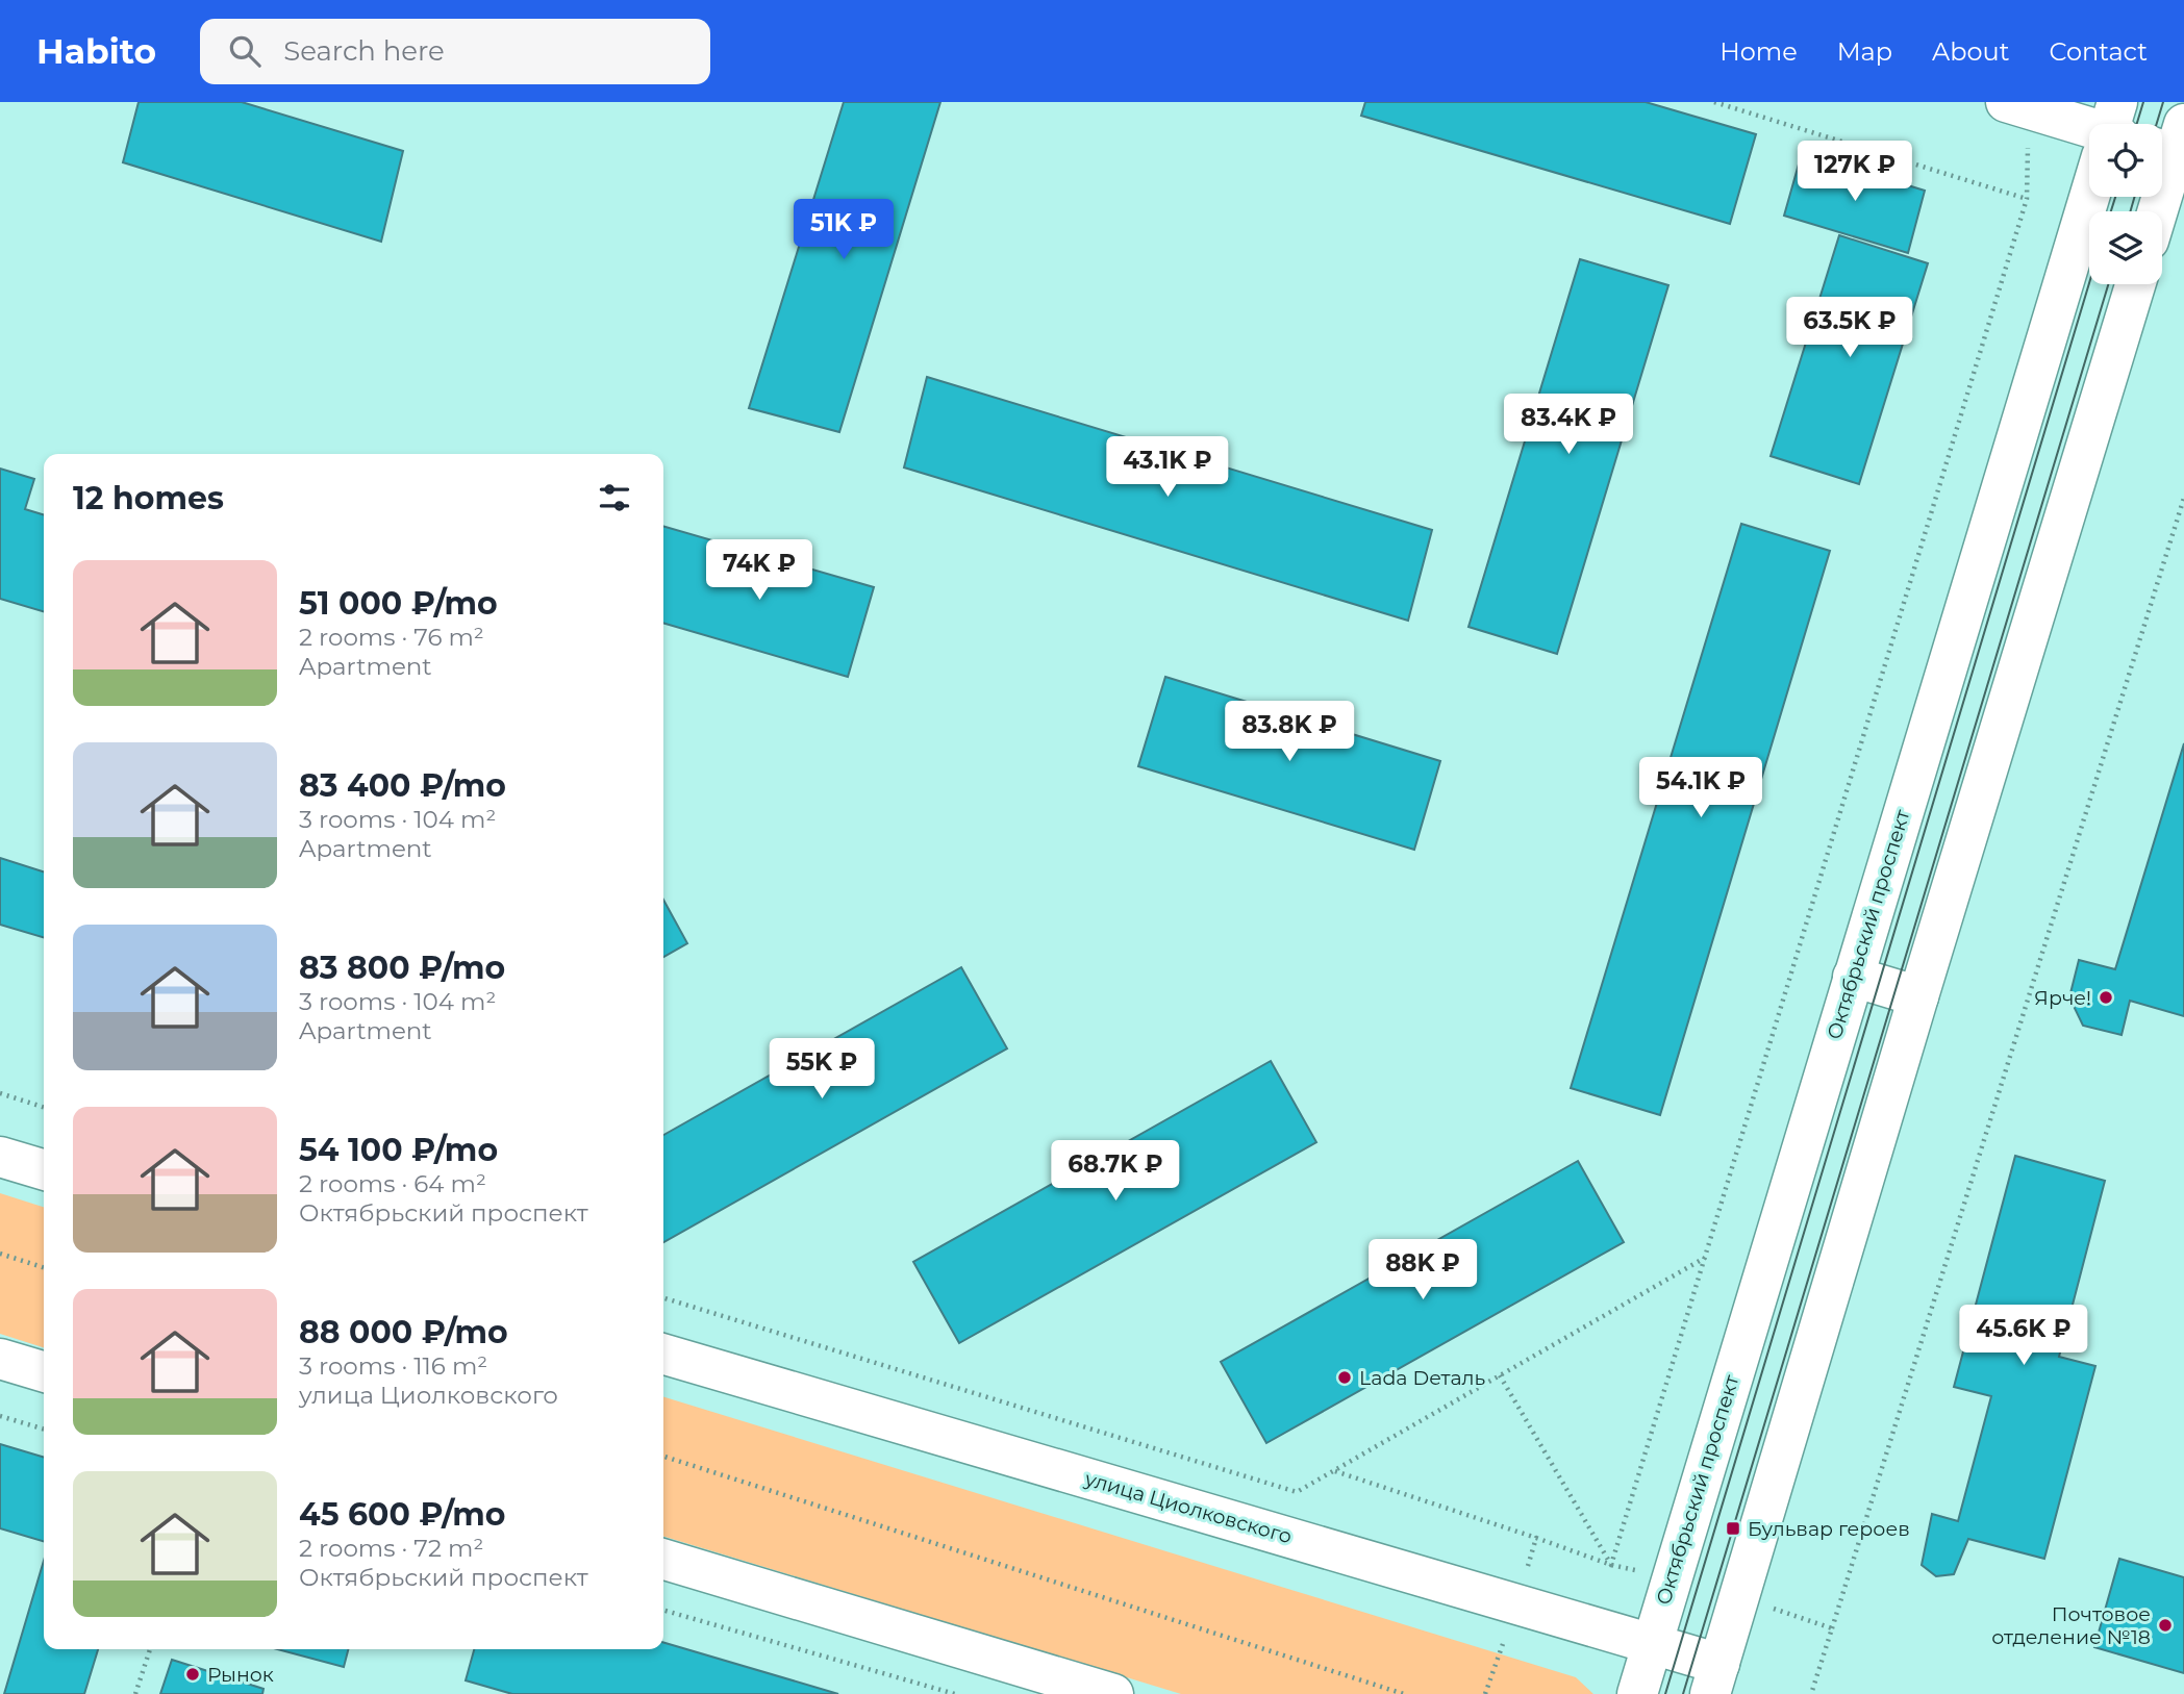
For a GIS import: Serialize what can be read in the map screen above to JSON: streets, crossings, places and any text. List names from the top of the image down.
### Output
{
  "streets": {
    "main road": ["Октябрьский проспект", "улица Циолковского"]
  },
  "crossings": [
    ["Октябрьский проспект", "улица Циолковского"]
  ],
  "places": {
    "other": [
      "Ярче!",
      "Lada Dеталь",
      "Почтовое отделение №18",
      "Рынок"
    ],
    "transit": ["Бульвар героев"]
  },
  "page": {
    "header": "Habito",
    "search": "Search here",
    "nav": [
      "Home",
      "Map",
      "About",
      "Contact"
    ],
    "price": [
      "127K ₽",
      "51K ₽",
      "63.5K ₽",
      "83.4K ₽",
      "43.1K ₽",
      "74K ₽",
      "83.8K ₽",
      "54.1K ₽",
      "55K ₽",
      "68.7K ₽",
      "88K ₽",
      "45.6K ₽"
    ],
    "heading": "12 homes",
    "list": [
      {
        "name": "51 000 ₽/mo",
        "note": "2 rooms · 76 m² · Apartment"
      },
      {
        "name": "83 400 ₽/mo",
        "note": "3 rooms · 104 m² · Apartment"
      },
      {
        "name": "83 800 ₽/mo",
        "note": "3 rooms · 104 m² · Apartment"
      },
      {
        "name": "54 100 ₽/mo",
        "note": "2 rooms · 64 m² · Октябрьский проспект"
      },
      {
        "name": "88 000 ₽/mo",
        "note": "3 rooms · 116 m² · улица Циолковского"
      },
      {
        "name": "45 600 ₽/mo",
        "note": "2 rooms · 72 m² · Октябрьский проспект"
      }
    ]
  }
}
